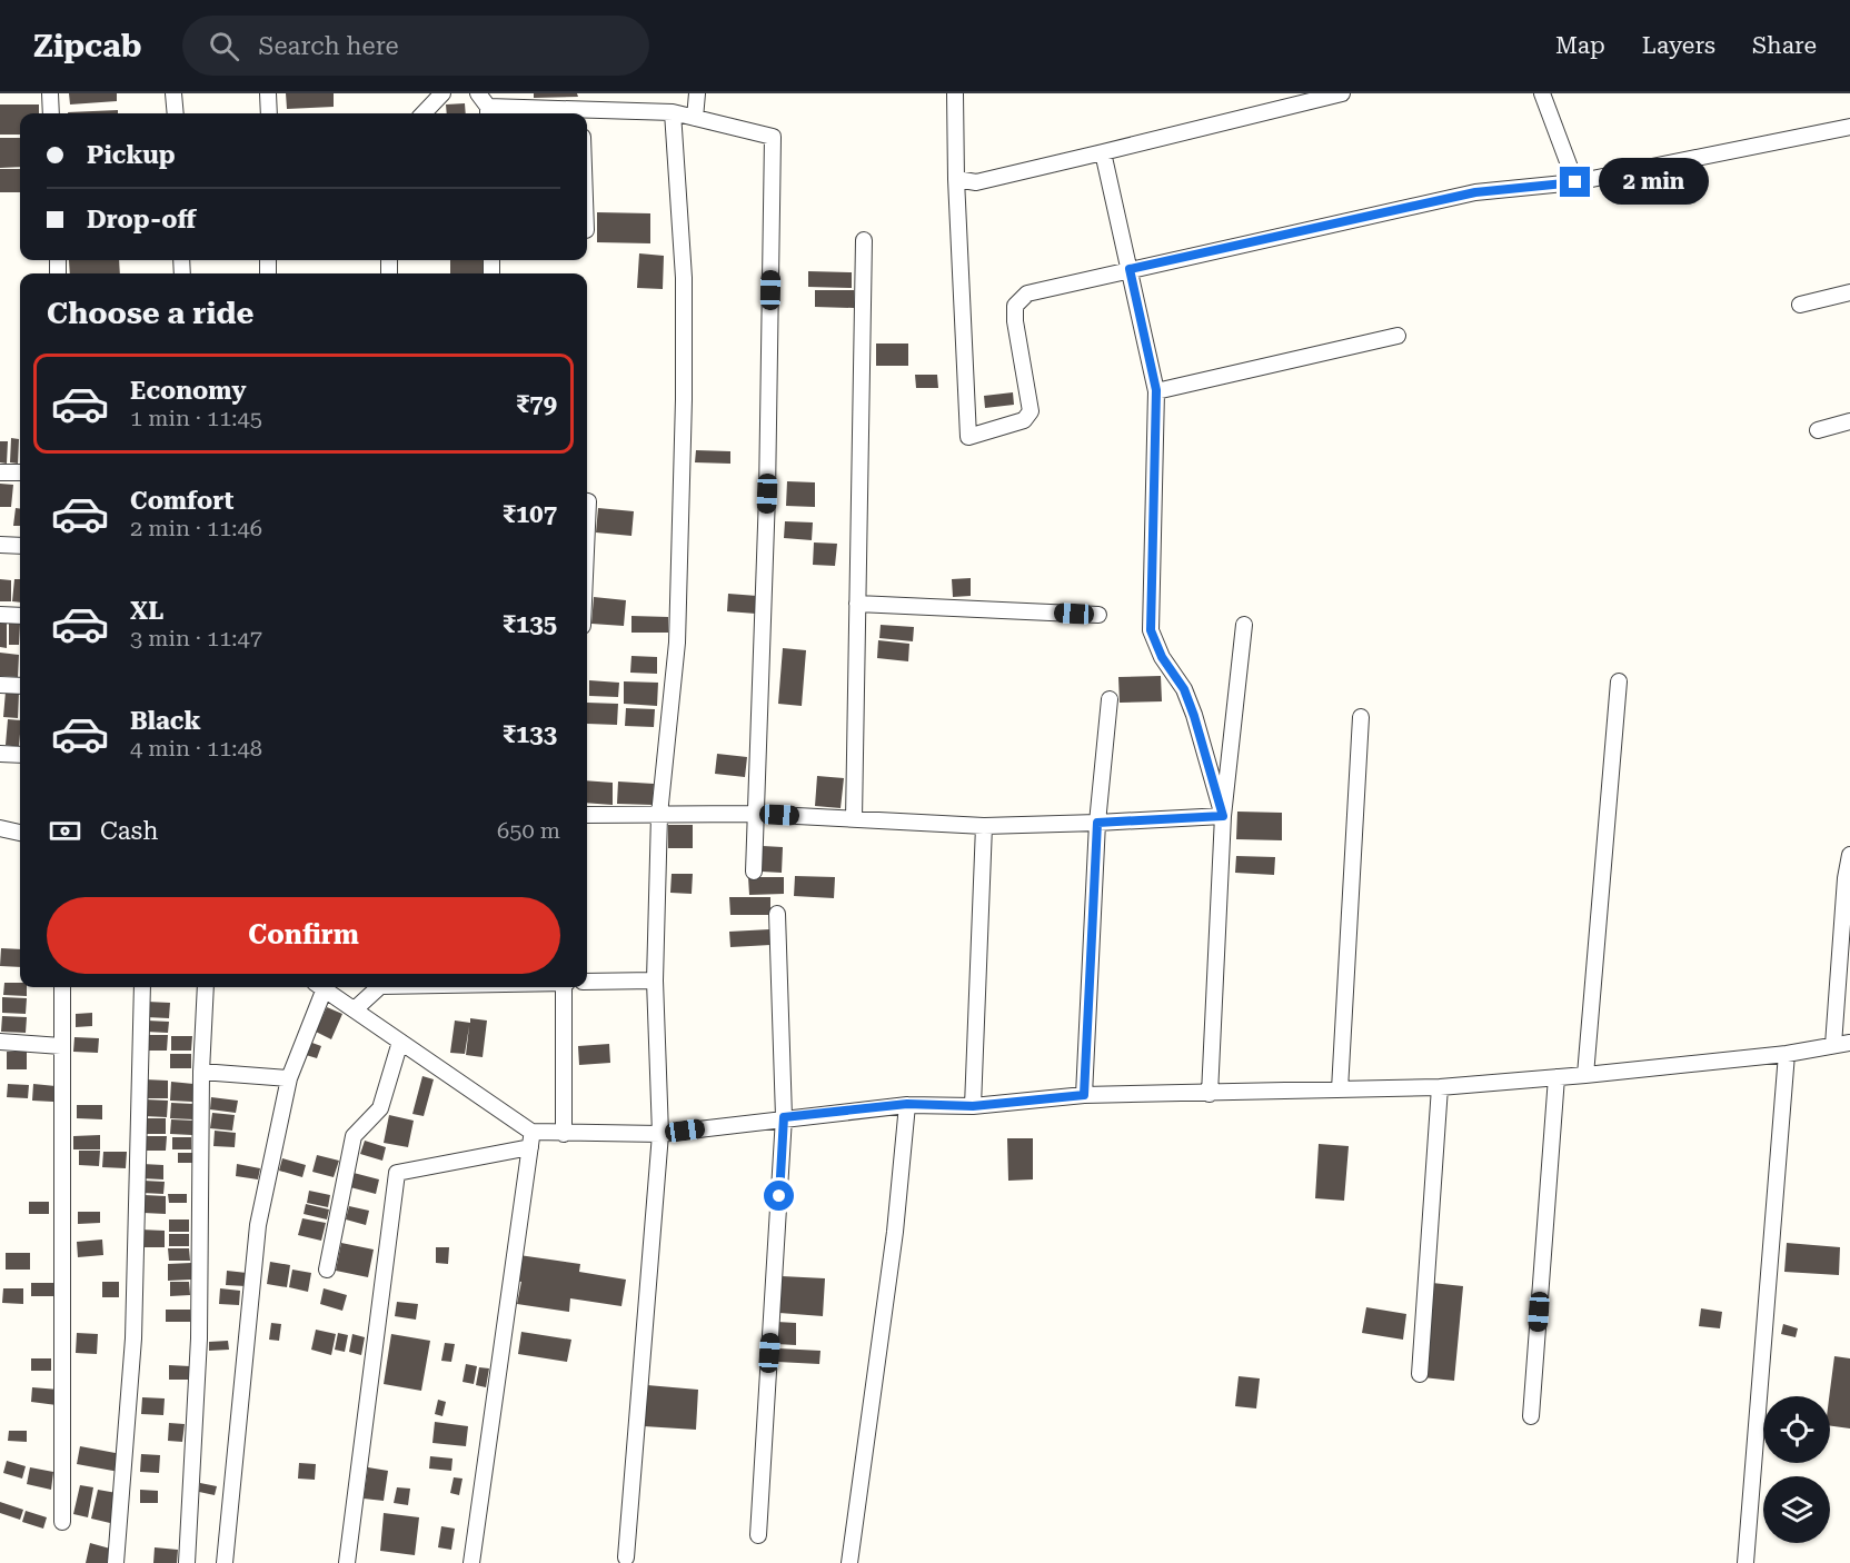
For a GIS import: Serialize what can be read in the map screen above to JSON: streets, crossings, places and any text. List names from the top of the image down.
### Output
{
  "page": {
    "header": "Zipcab",
    "search": "Search here",
    "nav": ["Map", "Layers", "Share"],
    "banner": ["Pickup", "Drop-off"],
    "bubble": "2 min",
    "heading": "Choose a ride",
    "list": [
      {
        "name": "Economy",
        "note": "1 min · 11:45",
        "value": "₹79"
      },
      {
        "name": "Comfort",
        "note": "2 min · 11:46",
        "value": "₹107"
      },
      {
        "name": "XL",
        "note": "3 min · 11:47",
        "value": "₹135"
      },
      {
        "name": "Black",
        "note": "4 min · 11:48",
        "value": "₹133"
      }
    ],
    "pay": ["Cash", "650 m"],
    "buttons": "Confirm"
  }
}
